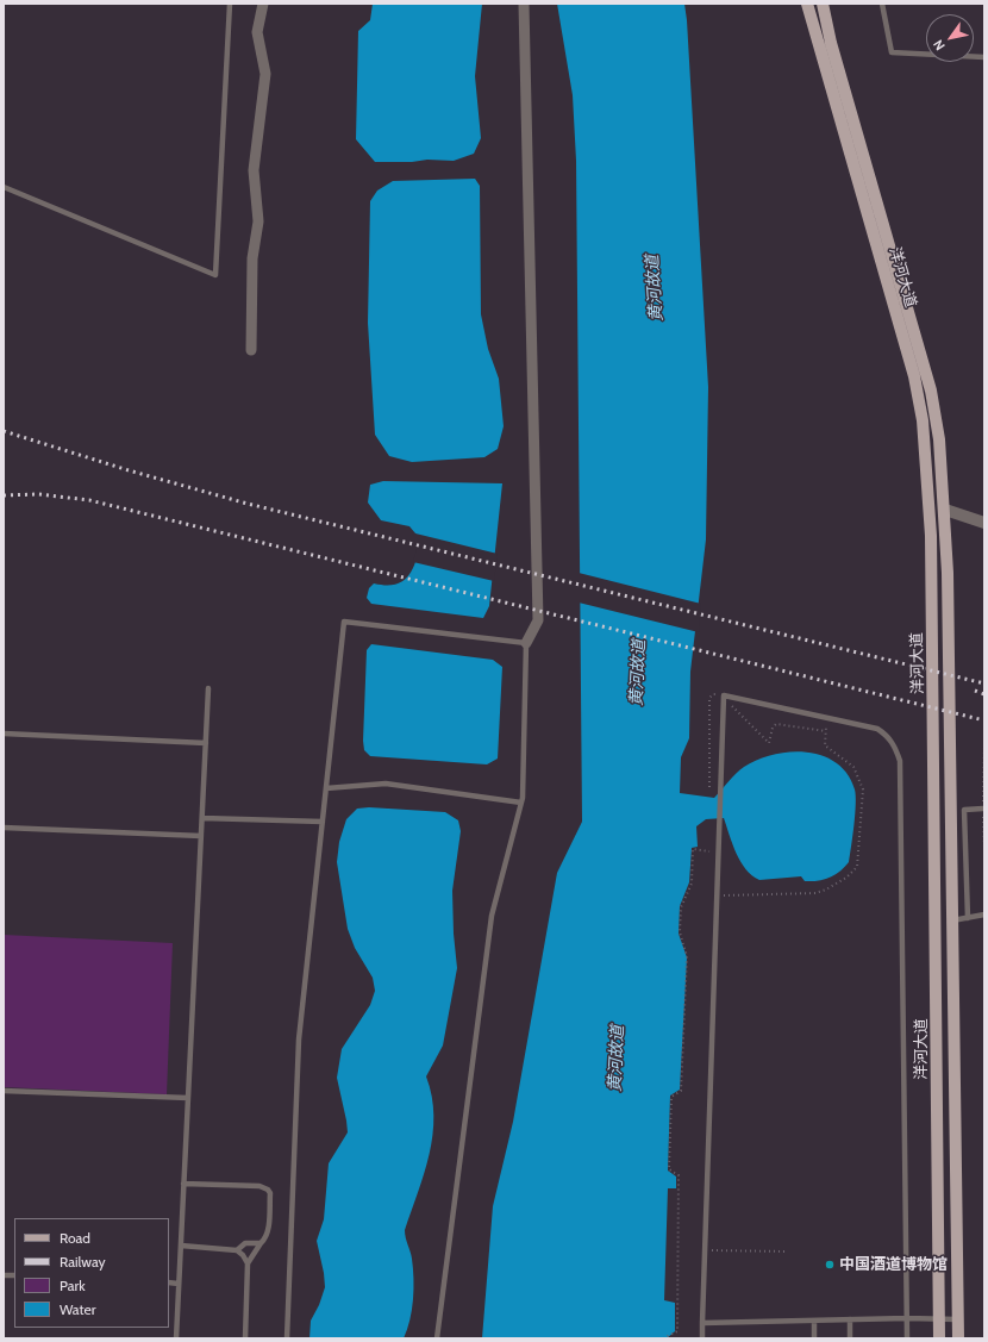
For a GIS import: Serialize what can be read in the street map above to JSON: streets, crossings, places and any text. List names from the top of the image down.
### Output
{
  "streets": {
    "main road": ["洋河大道"]
  },
  "water": ["黄河故道"],
  "places": ["中国酒道博物馆"],
  "legend": [
    "Road",
    "Railway",
    "Park",
    "Water"
  ],
  "north": "bottom left"
}
